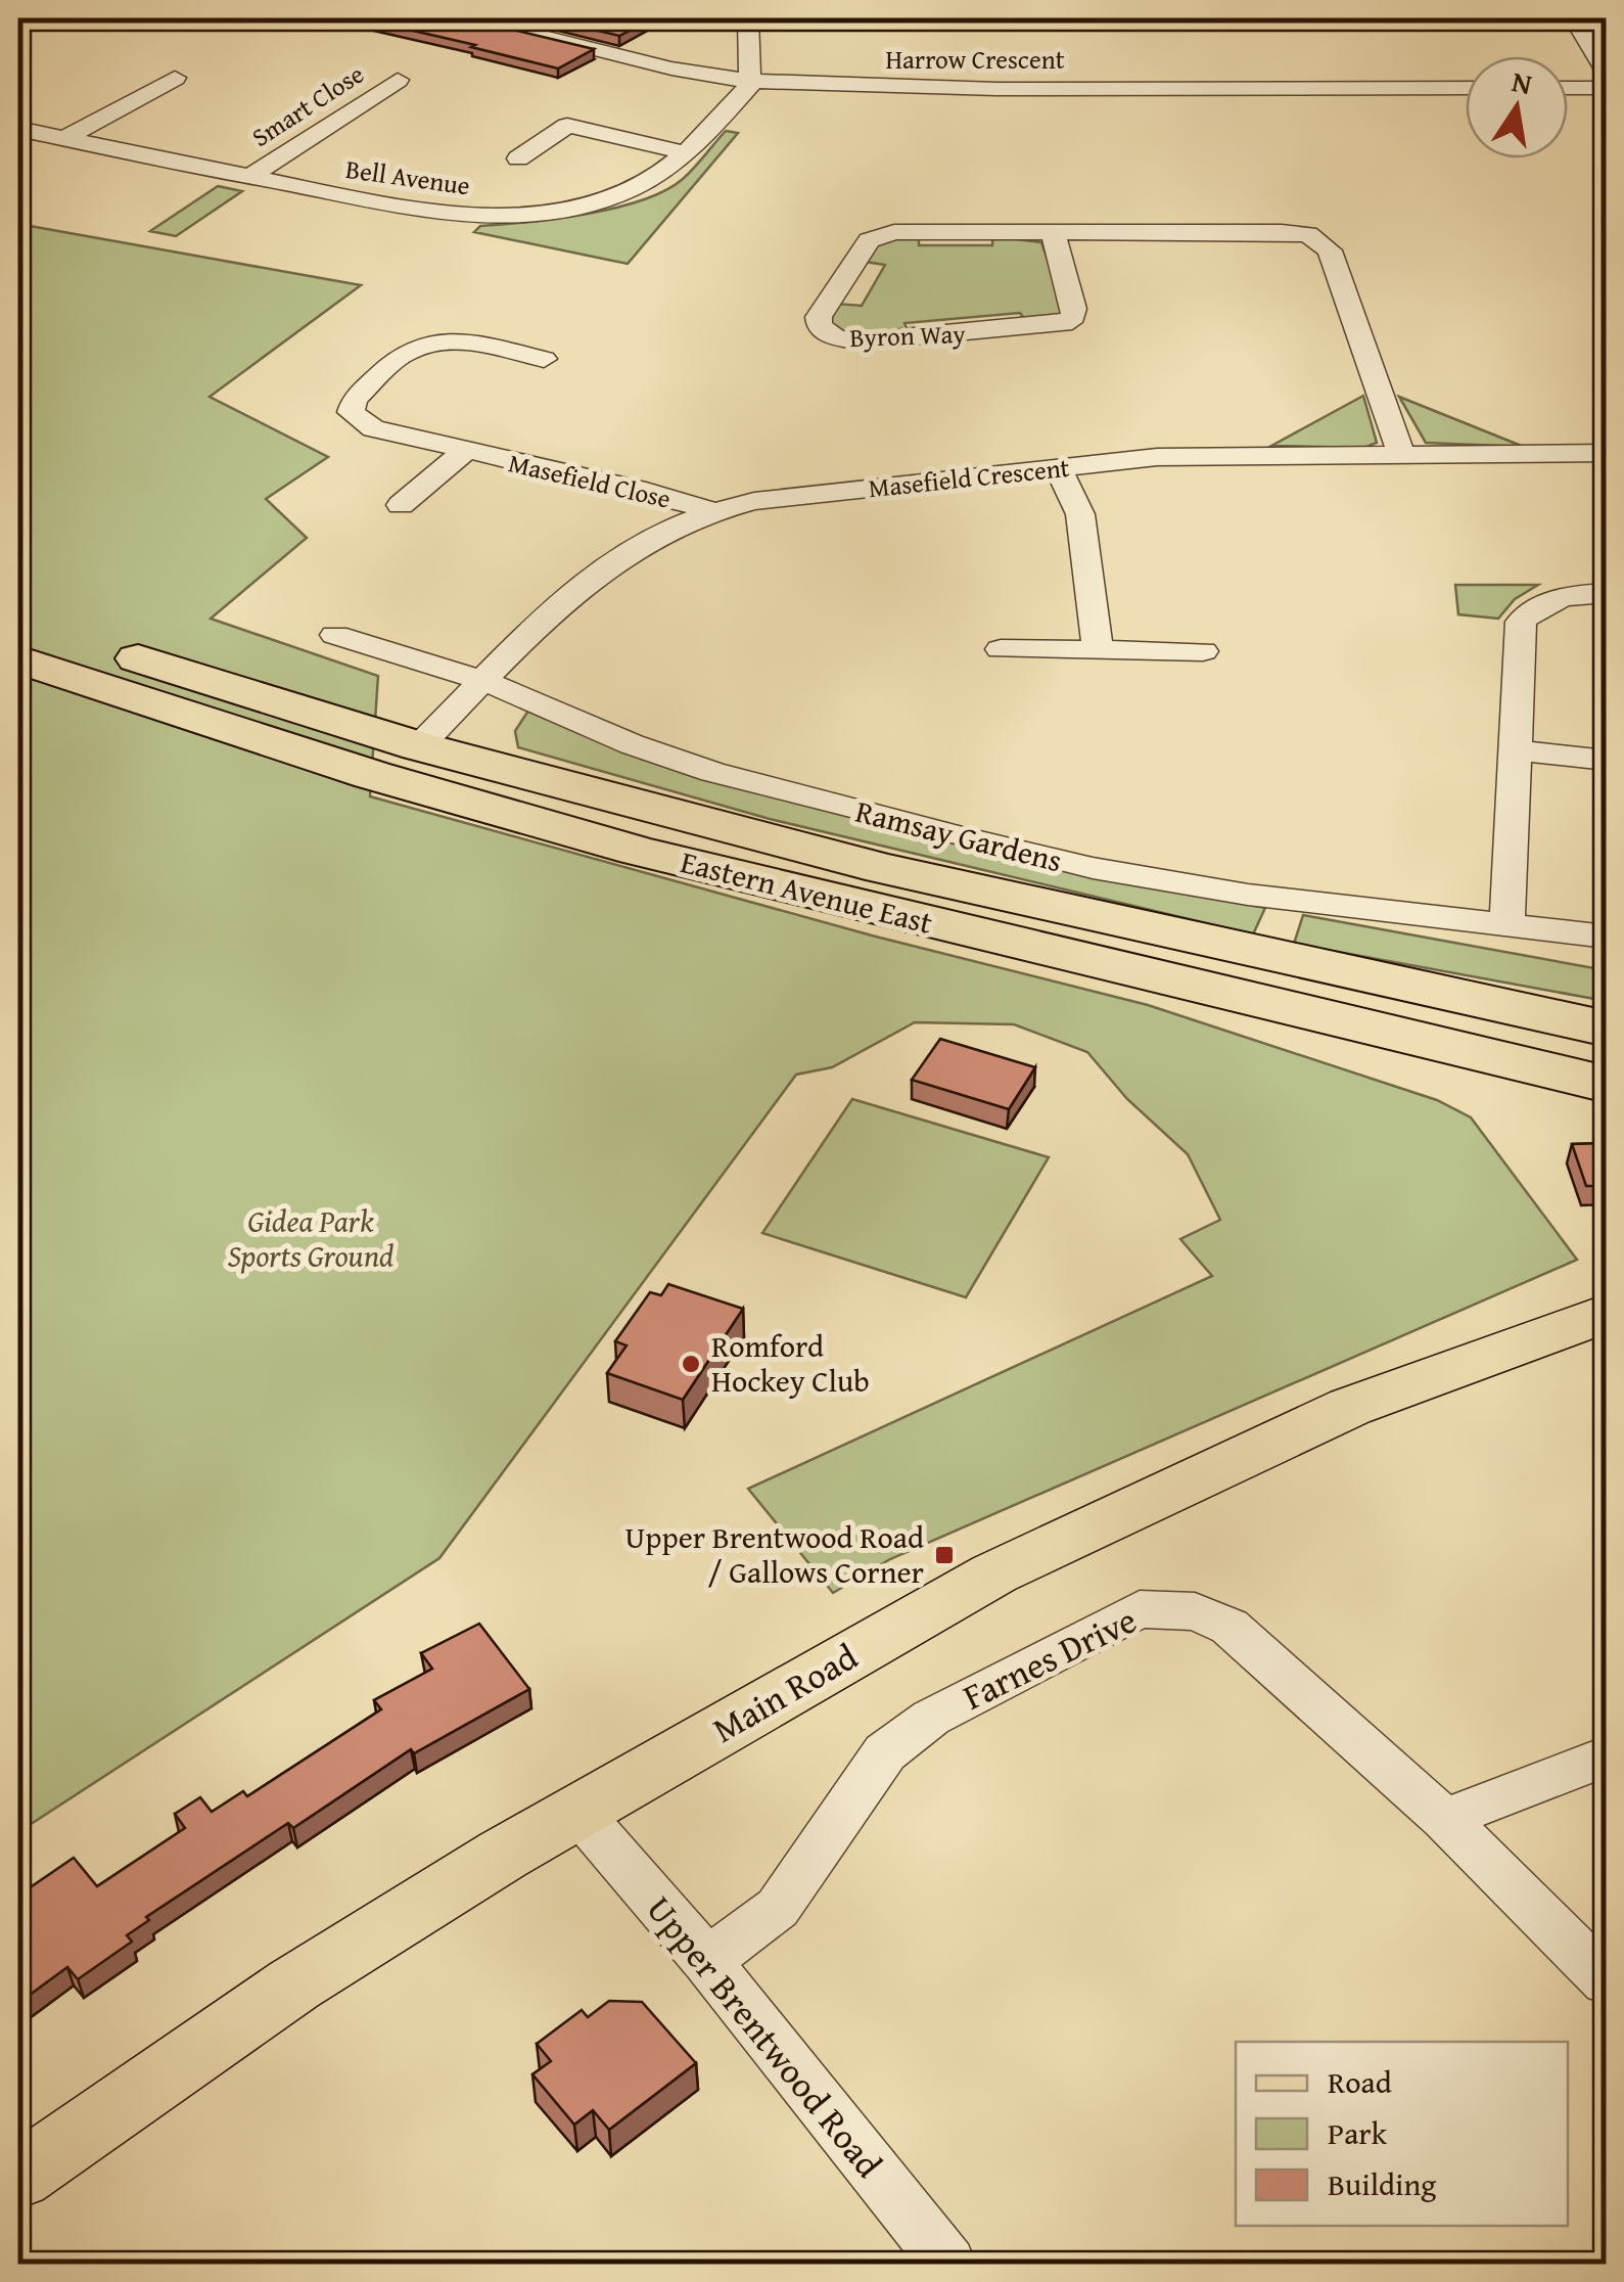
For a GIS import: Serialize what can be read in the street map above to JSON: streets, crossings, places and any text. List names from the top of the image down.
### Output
{
  "streets": {
    "highway": ["Eastern Avenue East"],
    "main road": ["Main Road"],
    "street": [
      "Harrow Crescent",
      "Smart Close",
      "Bell Avenue",
      "Byron Way",
      "Masefield Crescent",
      "Masefield Close",
      "Ramsay Gardens",
      "Farnes Drive",
      "Upper Brentwood Road"
    ]
  },
  "crossings": [
    ["Harrow Crescent", "Bell Avenue"],
    ["Smart Close", "Bell Avenue"],
    ["Byron Way", "Masefield Crescent"],
    ["Masefield Crescent", "Masefield Close"],
    ["Masefield Crescent", "Ramsay Gardens"],
    ["Masefield Crescent", "Eastern Avenue East"],
    ["Farnes Drive", "Upper Brentwood Road"],
    ["Main Road", "Upper Brentwood Road"]
  ],
  "parks": ["Gidea Park Sports Ground"],
  "places": {
    "other": ["Romford Hockey Club"],
    "transit": ["Upper Brentwood Road / Gallows Corner"]
  },
  "legend": ["Road", "Park", "Building"],
  "north": "top"
}
